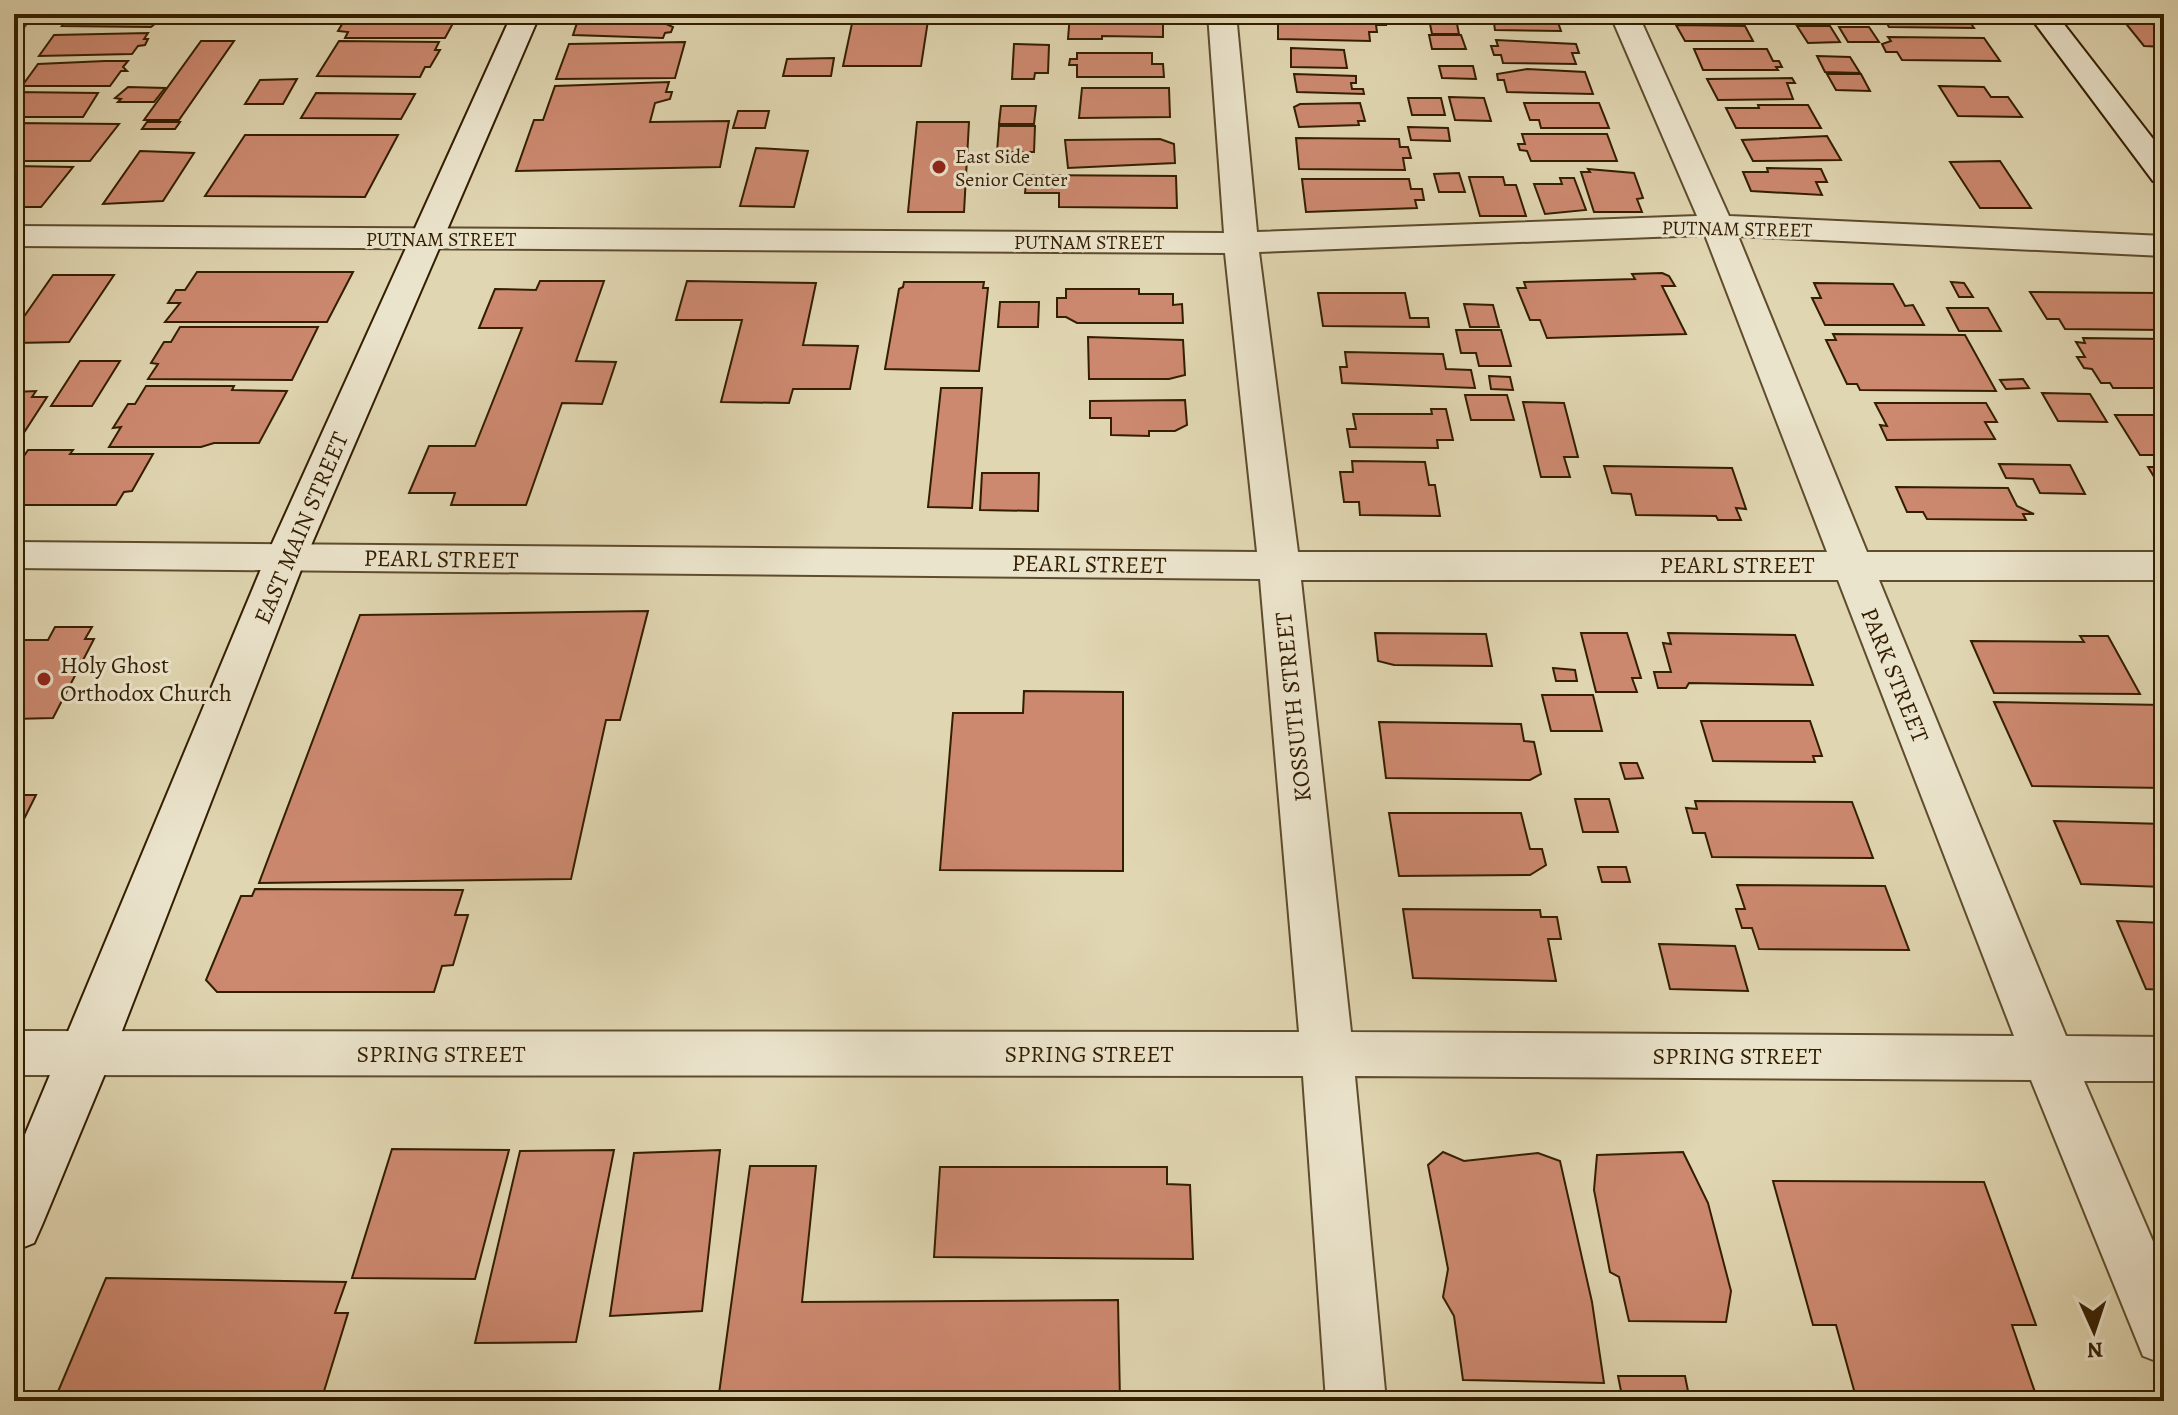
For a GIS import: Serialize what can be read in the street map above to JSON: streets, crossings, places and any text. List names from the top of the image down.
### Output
{
  "streets": {
    "street": [
      "PUTNAM STREET",
      "EAST MAIN STREET",
      "PEARL STREET",
      "PARK STREET",
      "KOSSUTH STREET",
      "SPRING STREET"
    ]
  },
  "crossings": [
    ["PUTNAM STREET", "EAST MAIN STREET"],
    ["PUTNAM STREET", "PARK STREET"],
    ["PUTNAM STREET", "KOSSUTH STREET"],
    ["EAST MAIN STREET", "PEARL STREET"],
    ["EAST MAIN STREET", "SPRING STREET"],
    ["PEARL STREET", "PARK STREET"],
    ["PEARL STREET", "KOSSUTH STREET"],
    ["PARK STREET", "SPRING STREET"],
    ["KOSSUTH STREET", "SPRING STREET"]
  ],
  "places": ["East Side Senior Center", "Holy Ghost Orthodox Church"],
  "north": "bottom"
}
